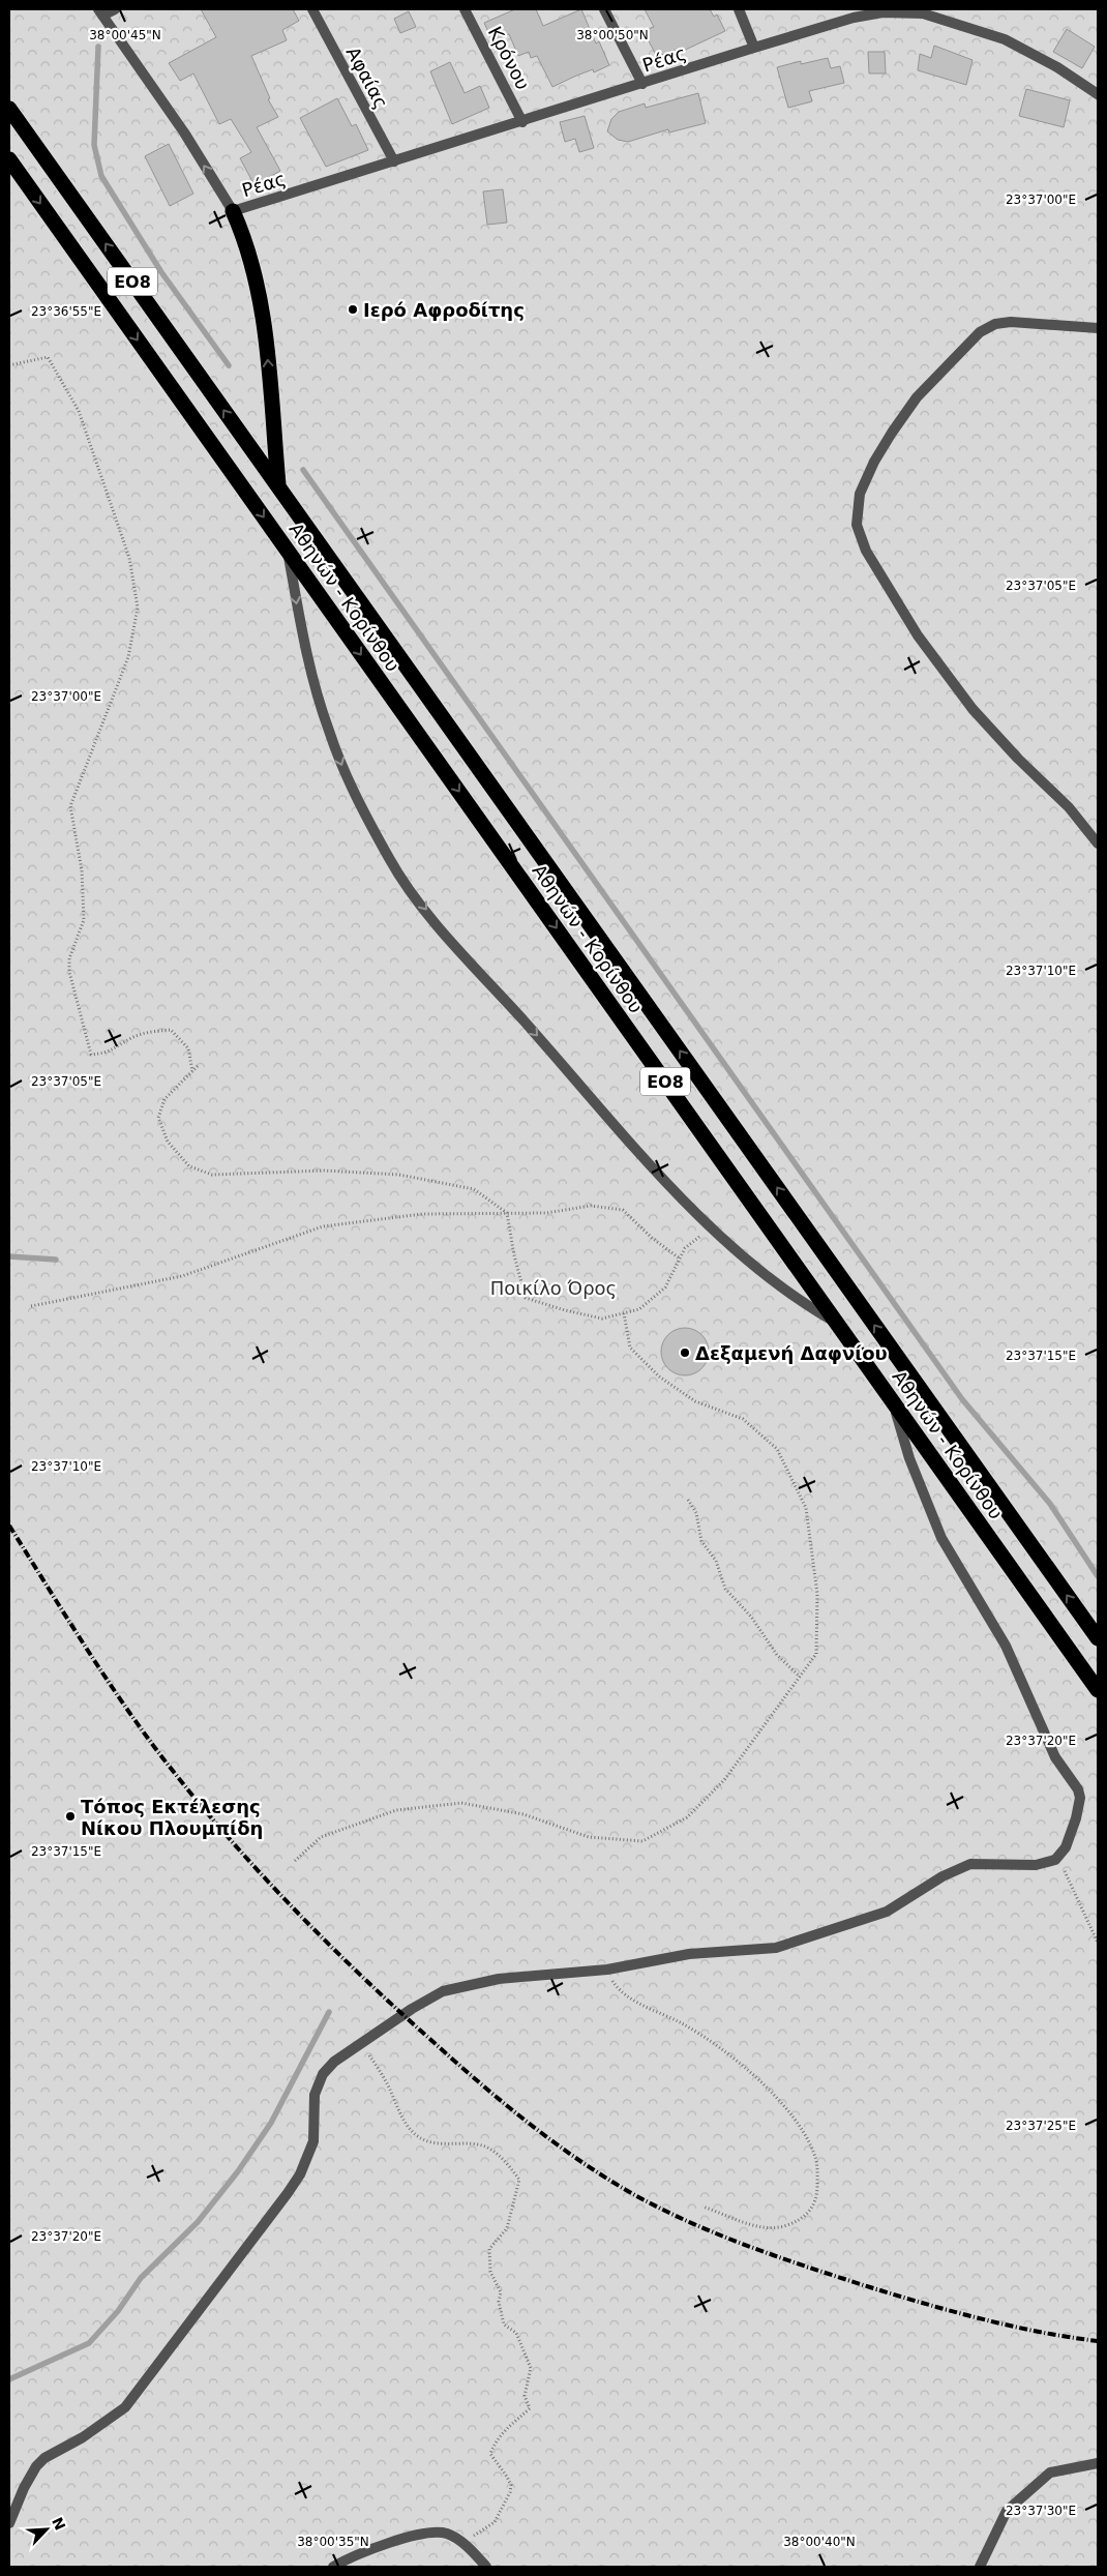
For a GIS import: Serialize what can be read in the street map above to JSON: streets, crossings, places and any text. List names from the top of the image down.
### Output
{
  "streets": {
    "highway": ["ΕΟ8", "Αθηνών - Κορίνθου"],
    "street": ["Κρόνου", "Ρέας", "Αφαίας"]
  },
  "crossings": [
    ["Κρόνου", "Ρέας"],
    ["Ρέας", "Αφαίας"]
  ],
  "parks": ["Ποικίλο Όρος"],
  "places": ["Ιερό Αφροδίτης", "Δεξαμενή Δαφνίου", "Τόπος Εκτέλεσης Νίκου Πλουμπίδη"],
  "north": "top right",
  "coordinates": [
    "38°00'45\"N",
    "38°00'50\"N",
    "23°37'00\"E",
    "23°36'55\"E",
    "23°37'05\"E",
    "23°37'10\"E",
    "23°37'15\"E",
    "23°37'20\"E",
    "23°37'25\"E",
    "23°37'30\"E",
    "38°00'35\"N",
    "38°00'40\"N"
  ]
}
